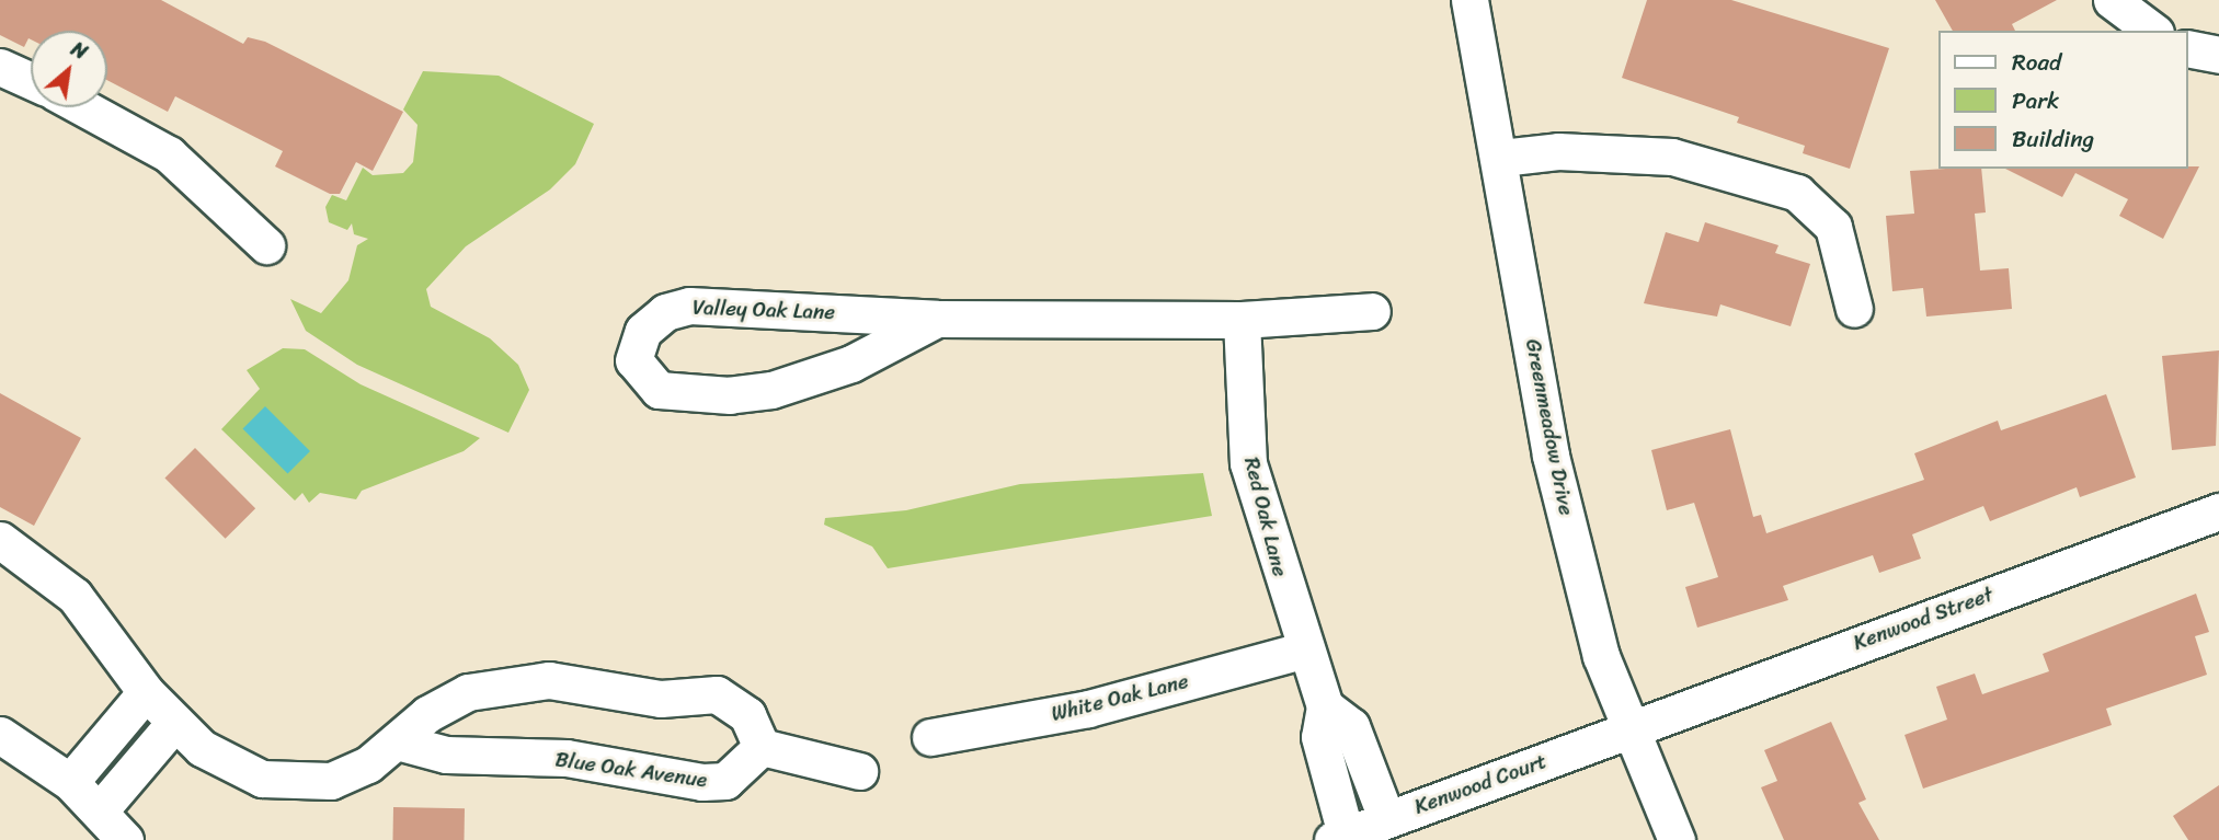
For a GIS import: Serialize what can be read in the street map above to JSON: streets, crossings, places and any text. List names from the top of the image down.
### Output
{
  "streets": {
    "street": [
      "Valley Oak Lane",
      "Greenmeadow Drive",
      "Red Oak Lane",
      "Kenwood Street",
      "White Oak Lane",
      "Blue Oak Avenue",
      "Kenwood Court"
    ]
  },
  "crossings": [
    ["Valley Oak Lane", "Red Oak Lane"],
    ["Greenmeadow Drive", "Kenwood Street"],
    ["Greenmeadow Drive", "Kenwood Court"],
    ["Red Oak Lane", "White Oak Lane"],
    ["Red Oak Lane", "Kenwood Court"],
    ["Kenwood Street", "Kenwood Court"]
  ],
  "legend": ["Road", "Park", "Building"],
  "north": "top right"
}
